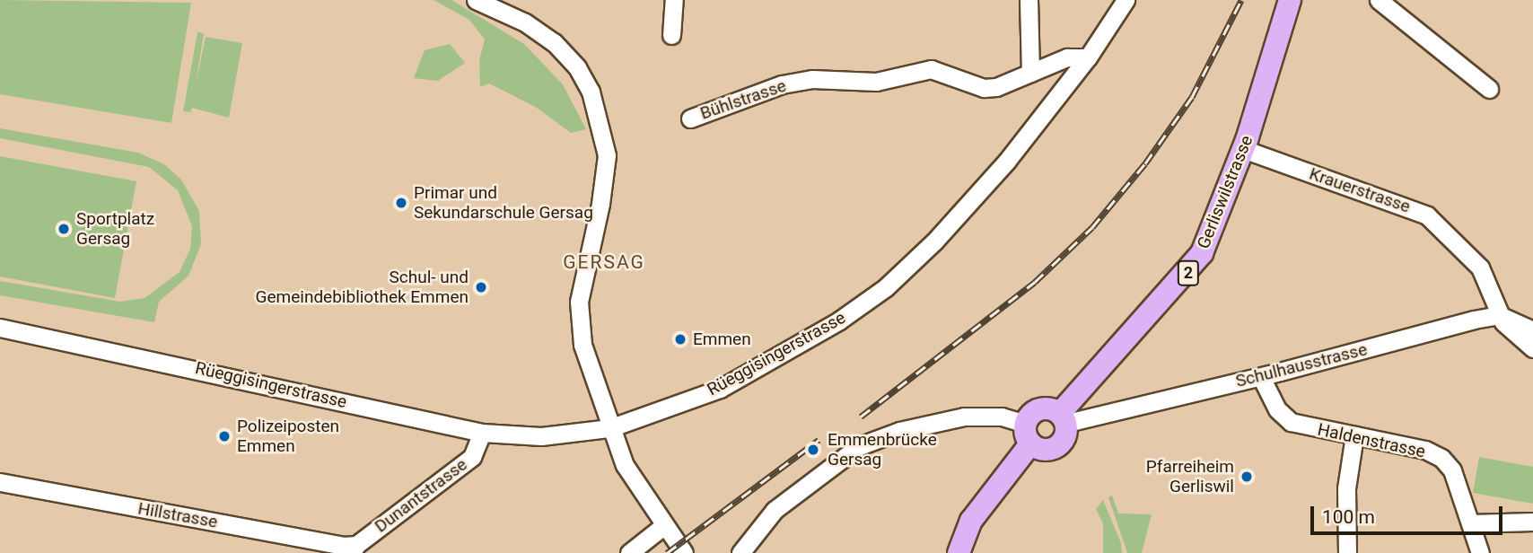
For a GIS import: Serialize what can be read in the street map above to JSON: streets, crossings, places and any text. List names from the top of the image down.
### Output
{
  "streets": {
    "main road": ["Gerliswilstrasse", "2"],
    "street": [
      "Bühlstrasse",
      "Krauerstrasse",
      "Rüeggisingerstrasse",
      "Schulhausstrasse",
      "Haldenstrasse",
      "Dunantstrasse",
      "Hillstrasse"
    ]
  },
  "crossings": [
    ["Bühlstrasse", "Rüeggisingerstrasse"],
    ["Krauerstrasse", "Gerliswilstrasse"],
    ["Krauerstrasse", "Schulhausstrasse"],
    ["Gerliswilstrasse", "Schulhausstrasse"],
    ["Rüeggisingerstrasse", "Dunantstrasse"],
    ["Schulhausstrasse", "Haldenstrasse"],
    ["Dunantstrasse", "Hillstrasse"]
  ],
  "districts": ["GERSAG"],
  "places": [
    "Primar und Sekundarschule Gersag",
    "Sportplatz Gersag",
    "Schul- und Gemeindebibliothek Emmen",
    "Emmen",
    "Polizeiposten Emmen",
    "Emmenbrücke Gersag",
    "Pfarreiheim Gerliswil"
  ],
  "scale_bar": "100 m"
}
